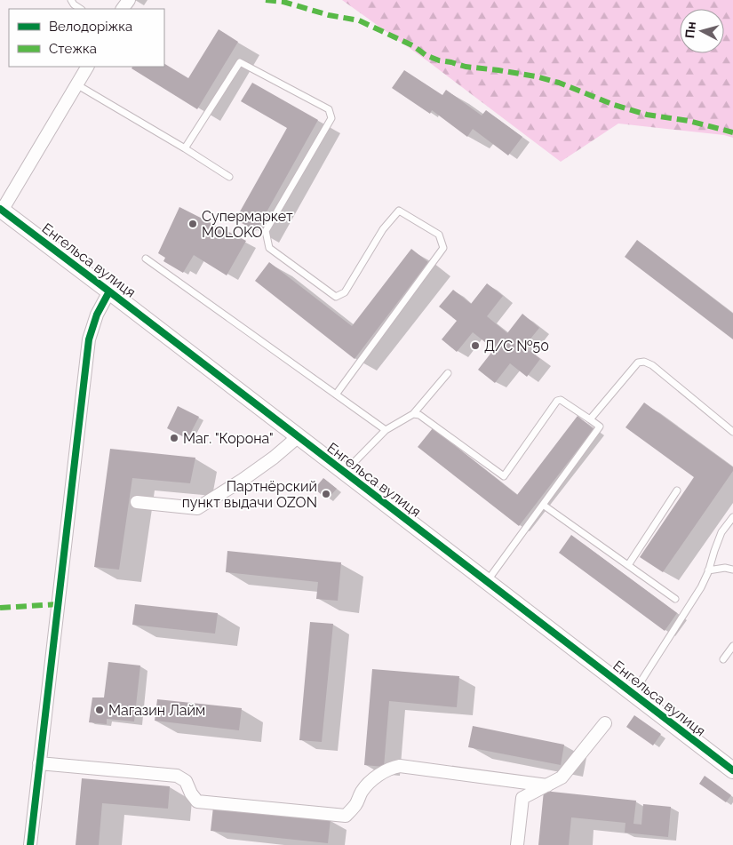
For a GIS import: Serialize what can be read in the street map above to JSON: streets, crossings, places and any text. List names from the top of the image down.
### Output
{
  "streets": {
    "street": ["Енгельса вулиця"]
  },
  "places": [
    "Супермаркет MOLOKO",
    "Д/С №50",
    "Маг. \"Корона\"",
    "Партнёрский пункт выдачи OZON",
    "Магазин Лайм"
  ],
  "legend": ["Велодоріжка", "Стежка"],
  "north": "left"
}
